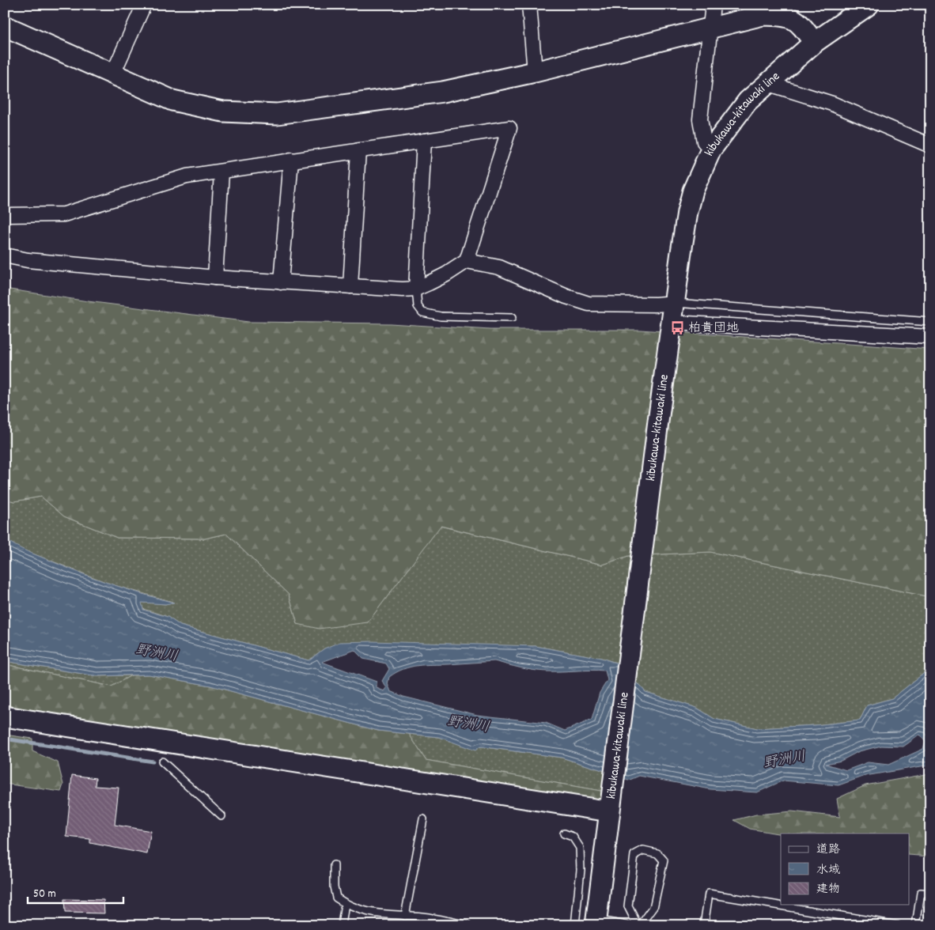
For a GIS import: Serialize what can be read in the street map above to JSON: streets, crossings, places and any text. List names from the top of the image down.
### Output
{
  "streets": {
    "street": ["kibukawa-kitawaki line"]
  },
  "water": ["野洲川"],
  "places": {
    "bus stop": ["柏貴団地"]
  },
  "legend": ["道路", "水域", "建物"],
  "scale_bar": "50 m"
}
